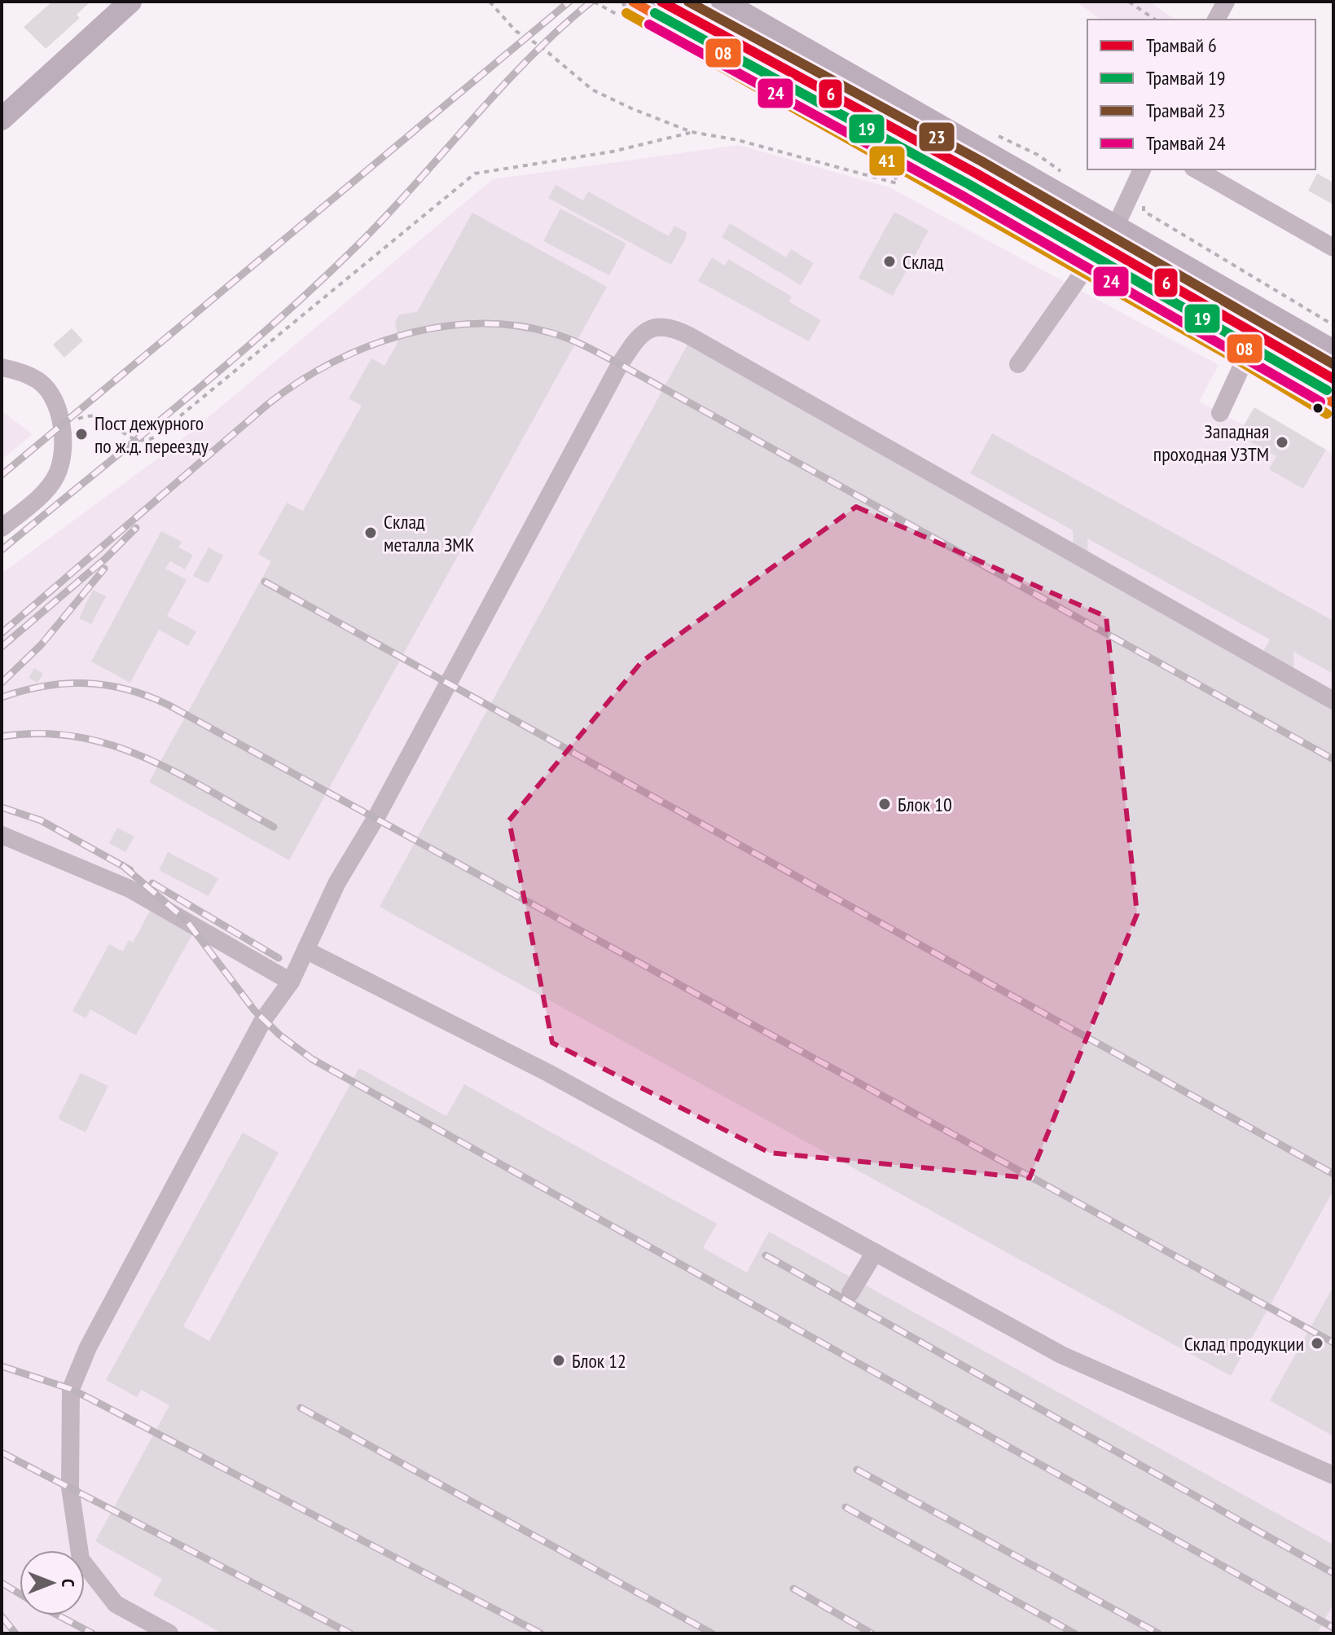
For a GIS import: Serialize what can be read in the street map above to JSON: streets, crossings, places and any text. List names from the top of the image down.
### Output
{
  "places": [
    "Склад",
    "Пост дежурного по ж.д. переезду",
    "Западная проходная УЗТМ",
    "Склад металла ЗМК",
    "Блок 10",
    "Склад продукции",
    "Блок 12"
  ],
  "lines": [
    "tram line 6",
    "tram line 23",
    "transit line 08",
    "tram line 19",
    "transit line 41",
    "tram line 24"
  ],
  "legend": [
    "Трамвай 6",
    "Трамвай 19",
    "Трамвай 23",
    "Трамвай 24"
  ],
  "north": "right"
}
